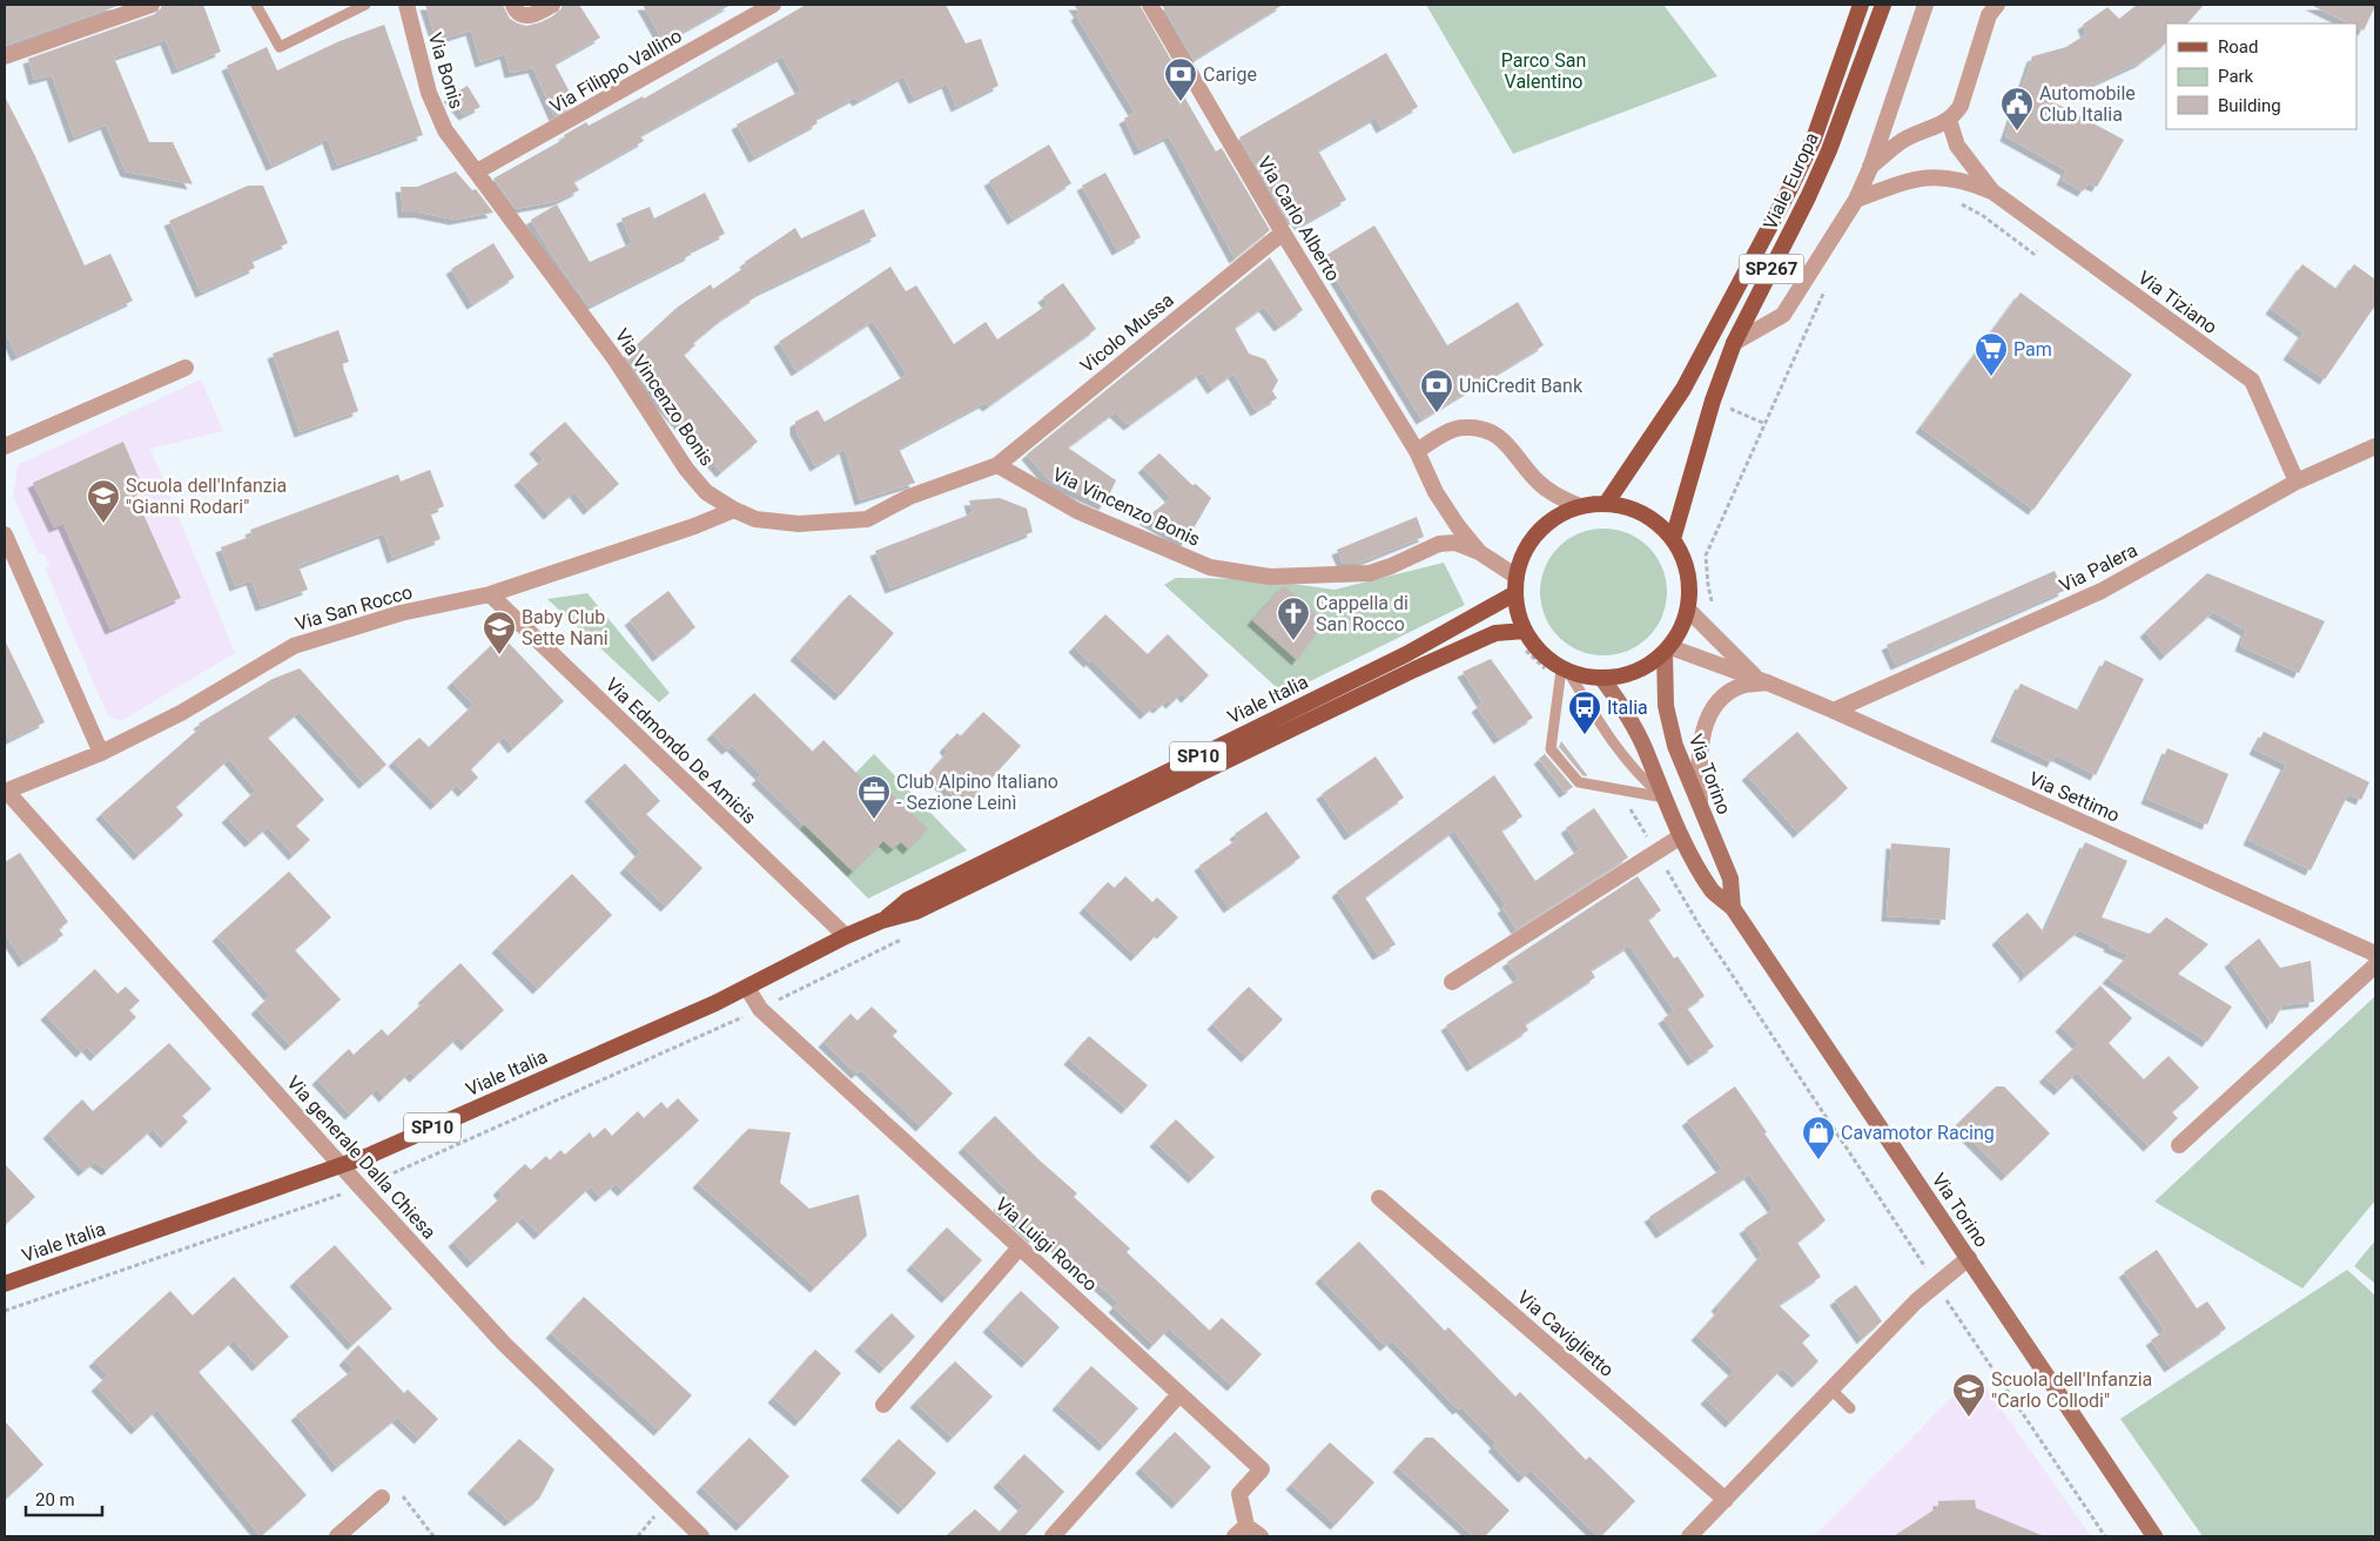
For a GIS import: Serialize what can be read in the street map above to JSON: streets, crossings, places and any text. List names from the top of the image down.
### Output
{
  "streets": {
    "main road": [
      "Viale Europa",
      "SP267",
      "Viale Italia",
      "SP10",
      "Via Torino"
    ],
    "street": [
      "Via Bonis",
      "Via Filippo Vallino",
      "Via Carlo Alberto",
      "Via Tiziano",
      "Vicolo Mussa",
      "Via Vincenzo Bonis",
      "Via Palera",
      "Via San Rocco",
      "Via Edmondo De Amicis",
      "Via Settimo",
      "Via generale Dalla Chiesa",
      "Via Luigi Ronco",
      "Via Caviglietto"
    ]
  },
  "crossings": [
    ["Via Bonis", "Via Filippo Vallino"],
    ["Via Bonis", "Via Vincenzo Bonis"],
    ["Via Filippo Vallino", "Via Vincenzo Bonis"],
    ["Viale Europa", "Via Carlo Alberto"],
    ["Viale Europa", "Viale Italia"],
    ["Viale Europa", "Via Torino"],
    ["Viale Europa", "Via Settimo"],
    ["Via Carlo Alberto", "Vicolo Mussa"],
    ["Via Carlo Alberto", "Via Vincenzo Bonis"],
    ["Via Carlo Alberto", "Viale Italia"],
    ["Via Carlo Alberto", "Via Torino"],
    ["Via Carlo Alberto", "Via Settimo"],
    ["Via Tiziano", "Via Palera"],
    ["Vicolo Mussa", "Via Vincenzo Bonis"],
    ["Via Vincenzo Bonis", "Via San Rocco"],
    ["Via Palera", "Via Settimo"],
    ["Via San Rocco", "Via Edmondo De Amicis"],
    ["Via San Rocco", "Via generale Dalla Chiesa"],
    ["Viale Italia", "Via Edmondo De Amicis"],
    ["Viale Italia", "Via Torino"],
    ["Viale Italia", "Via Settimo"],
    ["Viale Italia", "Via generale Dalla Chiesa"],
    ["Viale Italia", "Via Luigi Ronco"],
    ["Via Torino", "Via Settimo"]
  ],
  "parks": ["Parco San Valentino"],
  "places": {
    "bank": ["Carige", "UniCredit Bank"],
    "public building": ["Automobile Club Italia"],
    "supermarket": ["Pam"],
    "school or university": ["Scuola dell'Infanzia \"Gianni Rodari\"", "Baby Club Sette Nani", "Scuola dell'Infanzia \"Carlo Collodi\""],
    "church": ["Cappella di San Rocco"],
    "bus stop": ["Italia"],
    "office": ["Club Alpino Italiano - Sezione Leinì"],
    "shop": ["Cavamotor Racing"]
  },
  "legend": ["Road", "Park", "Building"],
  "scale_bar": "20 m"
}
